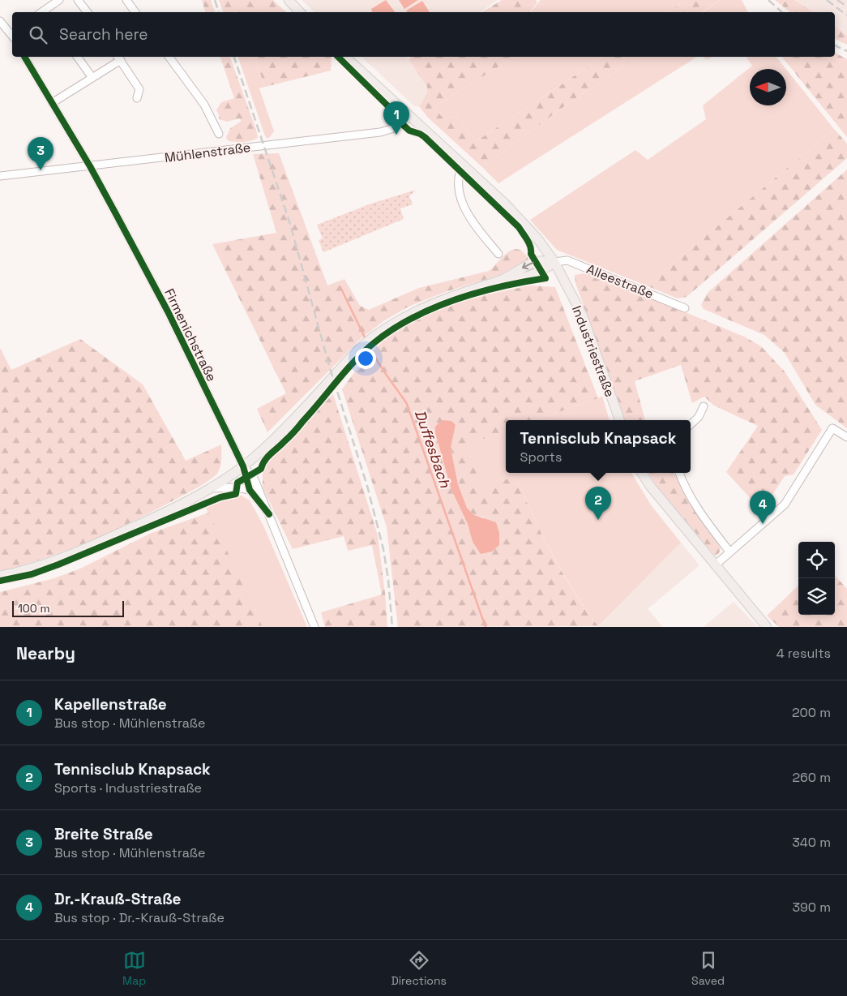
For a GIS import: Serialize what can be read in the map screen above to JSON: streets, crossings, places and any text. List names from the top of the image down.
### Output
{
  "streets": {
    "main road": ["Industriestraße"],
    "street": ["Mühlenstraße", "Alleestraße", "Firmenichstraße"]
  },
  "crossings": [
    ["Mühlenstraße", "Firmenichstraße"],
    ["Mühlenstraße", "Industriestraße"],
    ["Alleestraße", "Industriestraße"]
  ],
  "water": ["Duffesbach"],
  "scale_bar": "100 m",
  "north": "left",
  "page": {
    "search": "Search here",
    "pins": [
      "1",
      "3",
      "2",
      "4"
    ],
    "popup": ["Tennisclub Knapsack", "Sports"],
    "scale": "100 m",
    "heading": ["Nearby", "4 results"],
    "list": [
      {
        "mark": "1",
        "name": "Kapellenstraße",
        "note": "Bus stop · Mühlenstraße",
        "value": "200 m"
      },
      {
        "mark": "2",
        "name": "Tennisclub Knapsack",
        "note": "Sports · Industriestraße",
        "value": "260 m"
      },
      {
        "mark": "3",
        "name": "Breite Straße",
        "note": "Bus stop · Mühlenstraße",
        "value": "340 m"
      },
      {
        "mark": "4",
        "name": "Dr.-Krauß-Straße",
        "note": "Bus stop · Dr.-Krauß-Straße",
        "value": "390 m"
      }
    ],
    "nav": ["Map", "Directions", "Saved"]
  }
}
